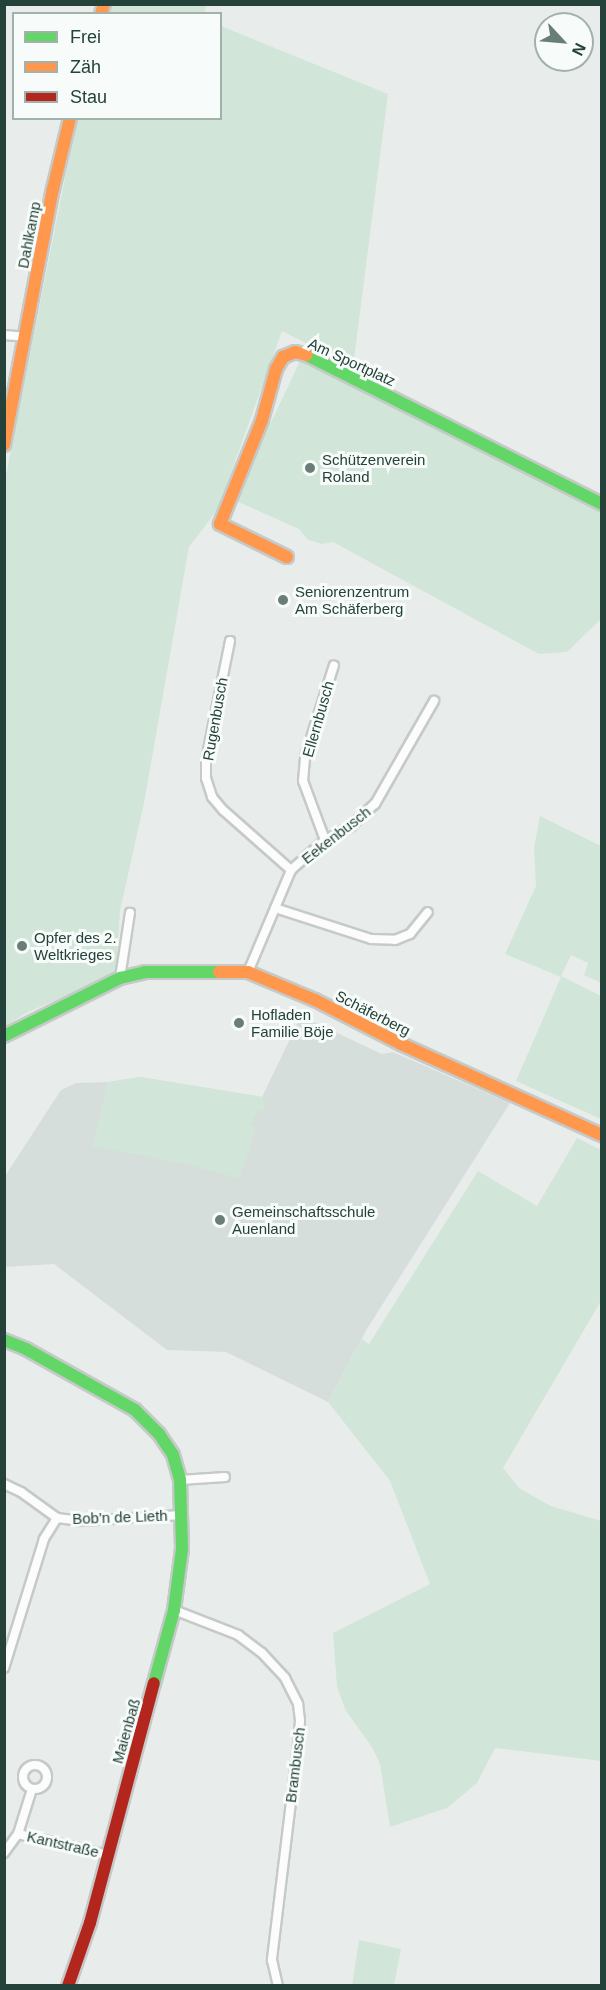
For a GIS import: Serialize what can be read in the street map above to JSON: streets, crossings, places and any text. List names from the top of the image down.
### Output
{
  "streets": {
    "street": [
      "Dahlkamp",
      "Am Sportplatz",
      "Rugenbusch",
      "Ellernbusch",
      "Eekenbusch",
      "Schäferberg",
      "Bob'n de Lieth",
      "Maienbaß",
      "Brambusch",
      "Kantstraße"
    ]
  },
  "crossings": [
    ["Rugenbusch", "Eekenbusch"],
    ["Ellernbusch", "Eekenbusch"],
    ["Eekenbusch", "Schäferberg"],
    ["Bob'n de Lieth", "Maienbaß"],
    ["Maienbaß", "Brambusch"],
    ["Maienbaß", "Kantstraße"]
  ],
  "places": [
    "Schützenverein Roland",
    "Seniorenzentrum Am Schäferberg",
    "Opfer des 2. Weltkrieges",
    "Hofladen Familie Böje",
    "Gemeinschaftsschule Auenland"
  ],
  "legend": ["Frei", "Zäh", "Stau"],
  "north": "bottom right"
}
